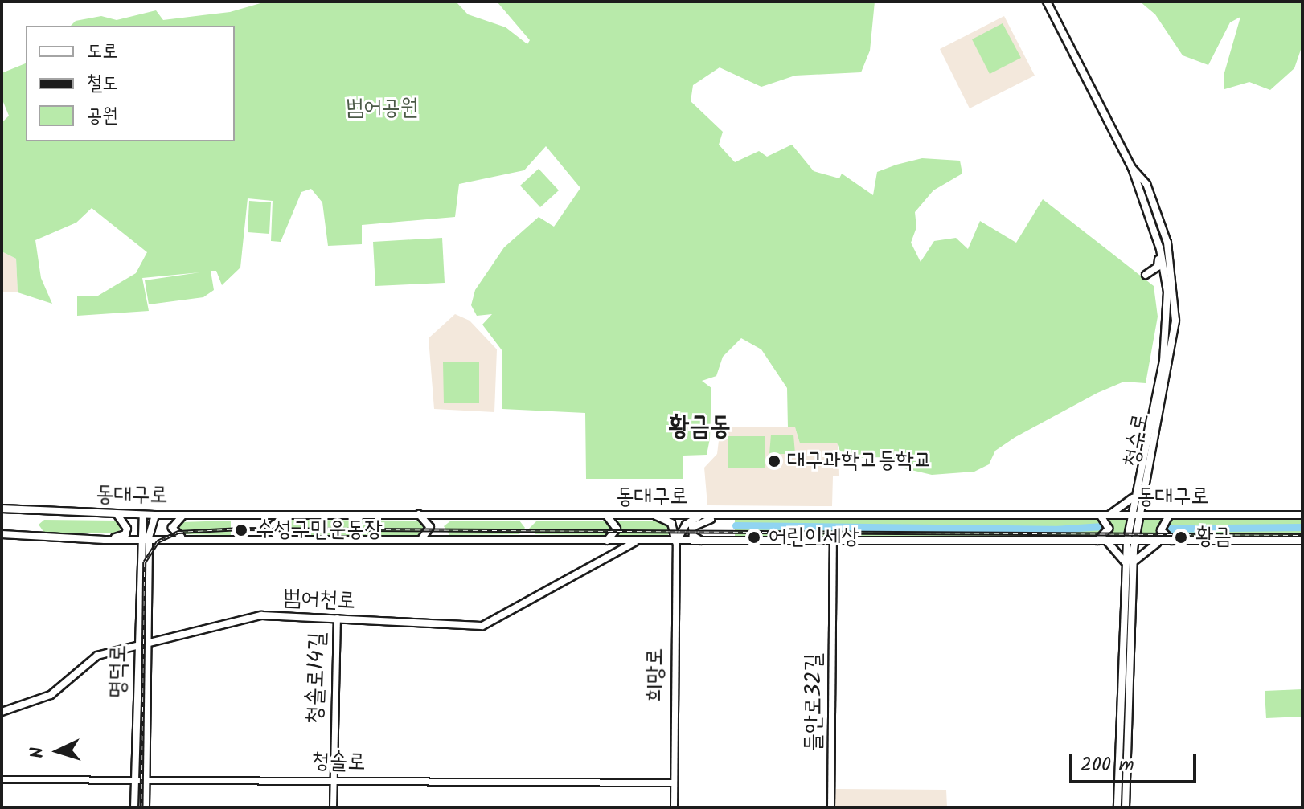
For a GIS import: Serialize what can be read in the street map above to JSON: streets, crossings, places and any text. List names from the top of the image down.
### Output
{
  "streets": {
    "main road": [
      "청수로",
      "동대구로",
      "범어천로",
      "명덕로"
    ],
    "street": [
      "희망로",
      "청솔로14길",
      "들안로32길",
      "청솔로"
    ]
  },
  "crossings": [
    ["청수로", "동대구로"],
    ["동대구로", "범어천로"],
    ["동대구로", "명덕로"],
    ["동대구로", "희망로"],
    ["동대구로", "들안로32길"],
    ["범어천로", "명덕로"],
    ["범어천로", "청솔로14길"],
    ["명덕로", "청솔로"],
    ["희망로", "청솔로"],
    ["청솔로14길", "청솔로"]
  ],
  "districts": ["황금동"],
  "parks": ["범어공원"],
  "places": [
    "대구과학고등학교",
    "수성구민운동장",
    "어린이세상",
    "황금"
  ],
  "legend": ["도로", "철도", "공원"],
  "scale_bar": "200 m",
  "north": "left"
}
